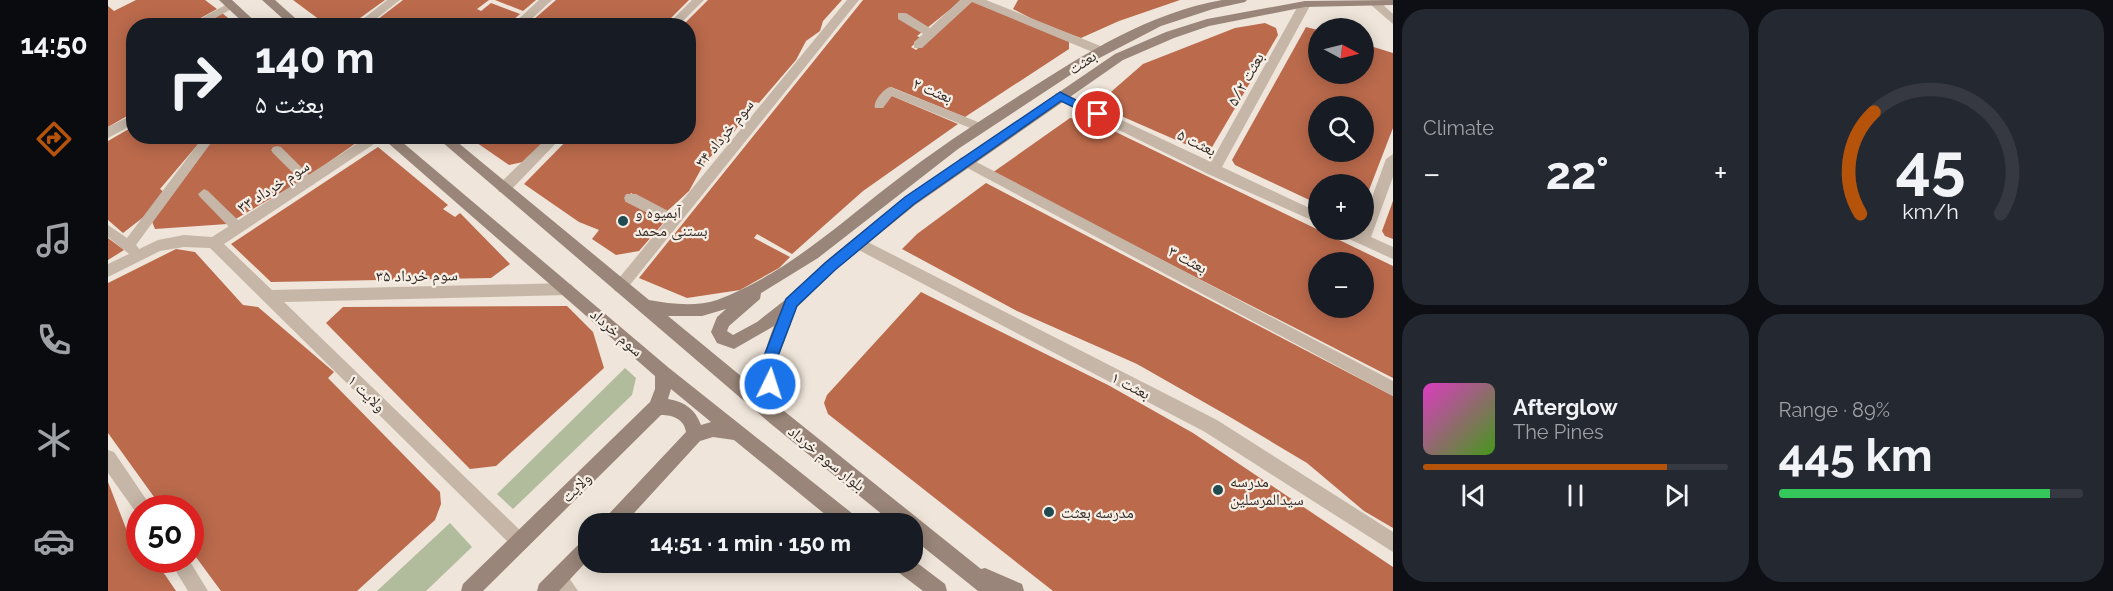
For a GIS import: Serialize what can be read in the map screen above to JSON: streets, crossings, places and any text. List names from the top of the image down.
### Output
{
  "streets": {
    "main road": [
      "بعثت",
      "سوم خرداد",
      "بلوار سوم خرداد",
      "ولایت"
    ],
    "street": [
      "بعثت ۵/۲",
      "سوم خرداد ۳۴",
      "بعثت ۵",
      "سوم خرداد ۳۳",
      "بعثت ۳",
      "سوم خرداد ۳۵",
      "بعثت ۱",
      "ولایت ۱"
    ],
    "lane": ["بعثت ۲"]
  },
  "crossings": [
    ["بعثت", "بعثت ۵/۲"],
    ["بعثت", "بعثت ۲"],
    ["بعثت", "بعثت ۵"],
    ["بعثت", "بعثت ۳"],
    ["بعثت", "بعثت ۱"],
    ["بعثت", "بلوار سوم خرداد"],
    ["بعثت ۵/۲", "بعثت ۵"],
    ["سوم خرداد ۳۳", "ولایت ۱"],
    ["سوم خرداد ۳۵", "سوم خرداد"],
    ["سوم خرداد ۳۵", "ولایت ۱"],
    ["ولایت ۱", "ولایت"]
  ],
  "places": ["آبمیوه و بستنی محمد", "مدرسه سیدالمرسلین", "مدرسه بعثت"],
  "north": "right",
  "page": {
    "tabs": "14:50",
    "tile": [
      "Climate",
      ["Range · 89%", "445 km"]
    ],
    "map_buttons": ["+", "−"],
    "turn": ["140 m", "بعثت ۵"],
    "heat": ["−", "22°", "+"],
    "song": ["Afterglow", "The Pines"],
    "limit": "50",
    "trip": "14:51 · 1 min · 150 m",
    "gauge": ["45", "km/h"]
  }
}
